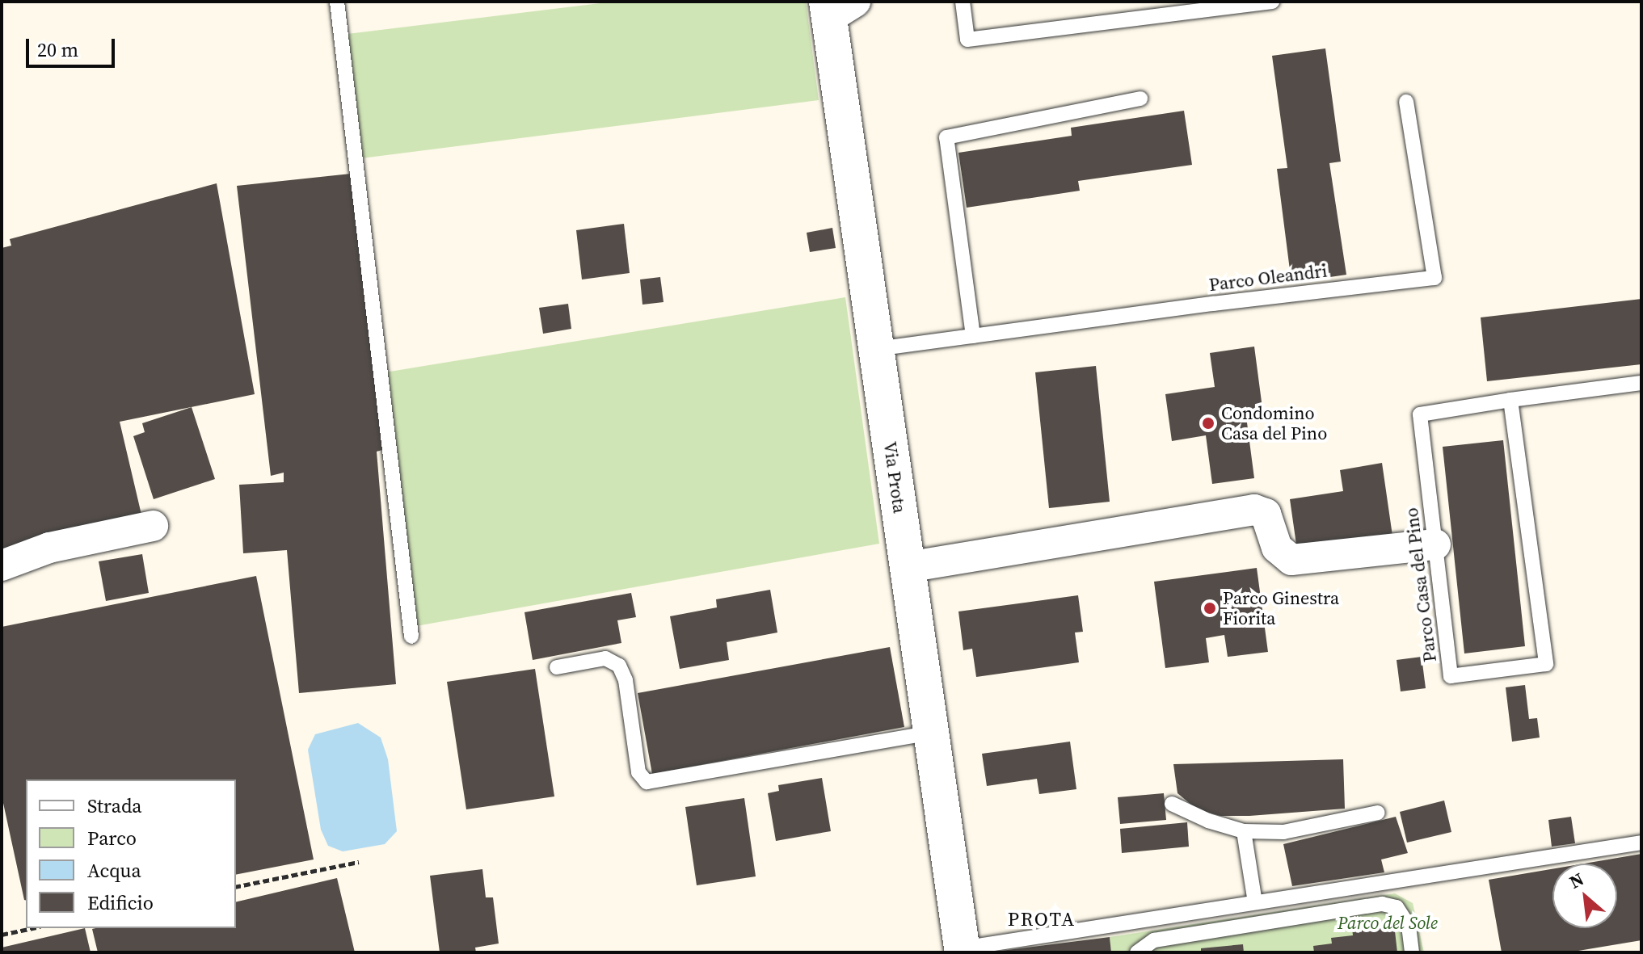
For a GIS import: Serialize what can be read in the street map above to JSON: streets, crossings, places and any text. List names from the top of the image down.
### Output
{
  "streets": {
    "street": ["Via Prota"],
    "lane": ["Parco Oleandri", "Parco Casa del Pino"]
  },
  "crossings": [
    ["Parco Oleandri", "Via Prota"]
  ],
  "districts": ["PROTA"],
  "parks": ["Parco del Sole"],
  "places": ["Condomino Casa del Pino", "Parco Ginestra Fiorita"],
  "legend": [
    "Strada",
    "Parco",
    "Acqua",
    "Edificio"
  ],
  "scale_bar": "20 m",
  "north": "top left"
}
